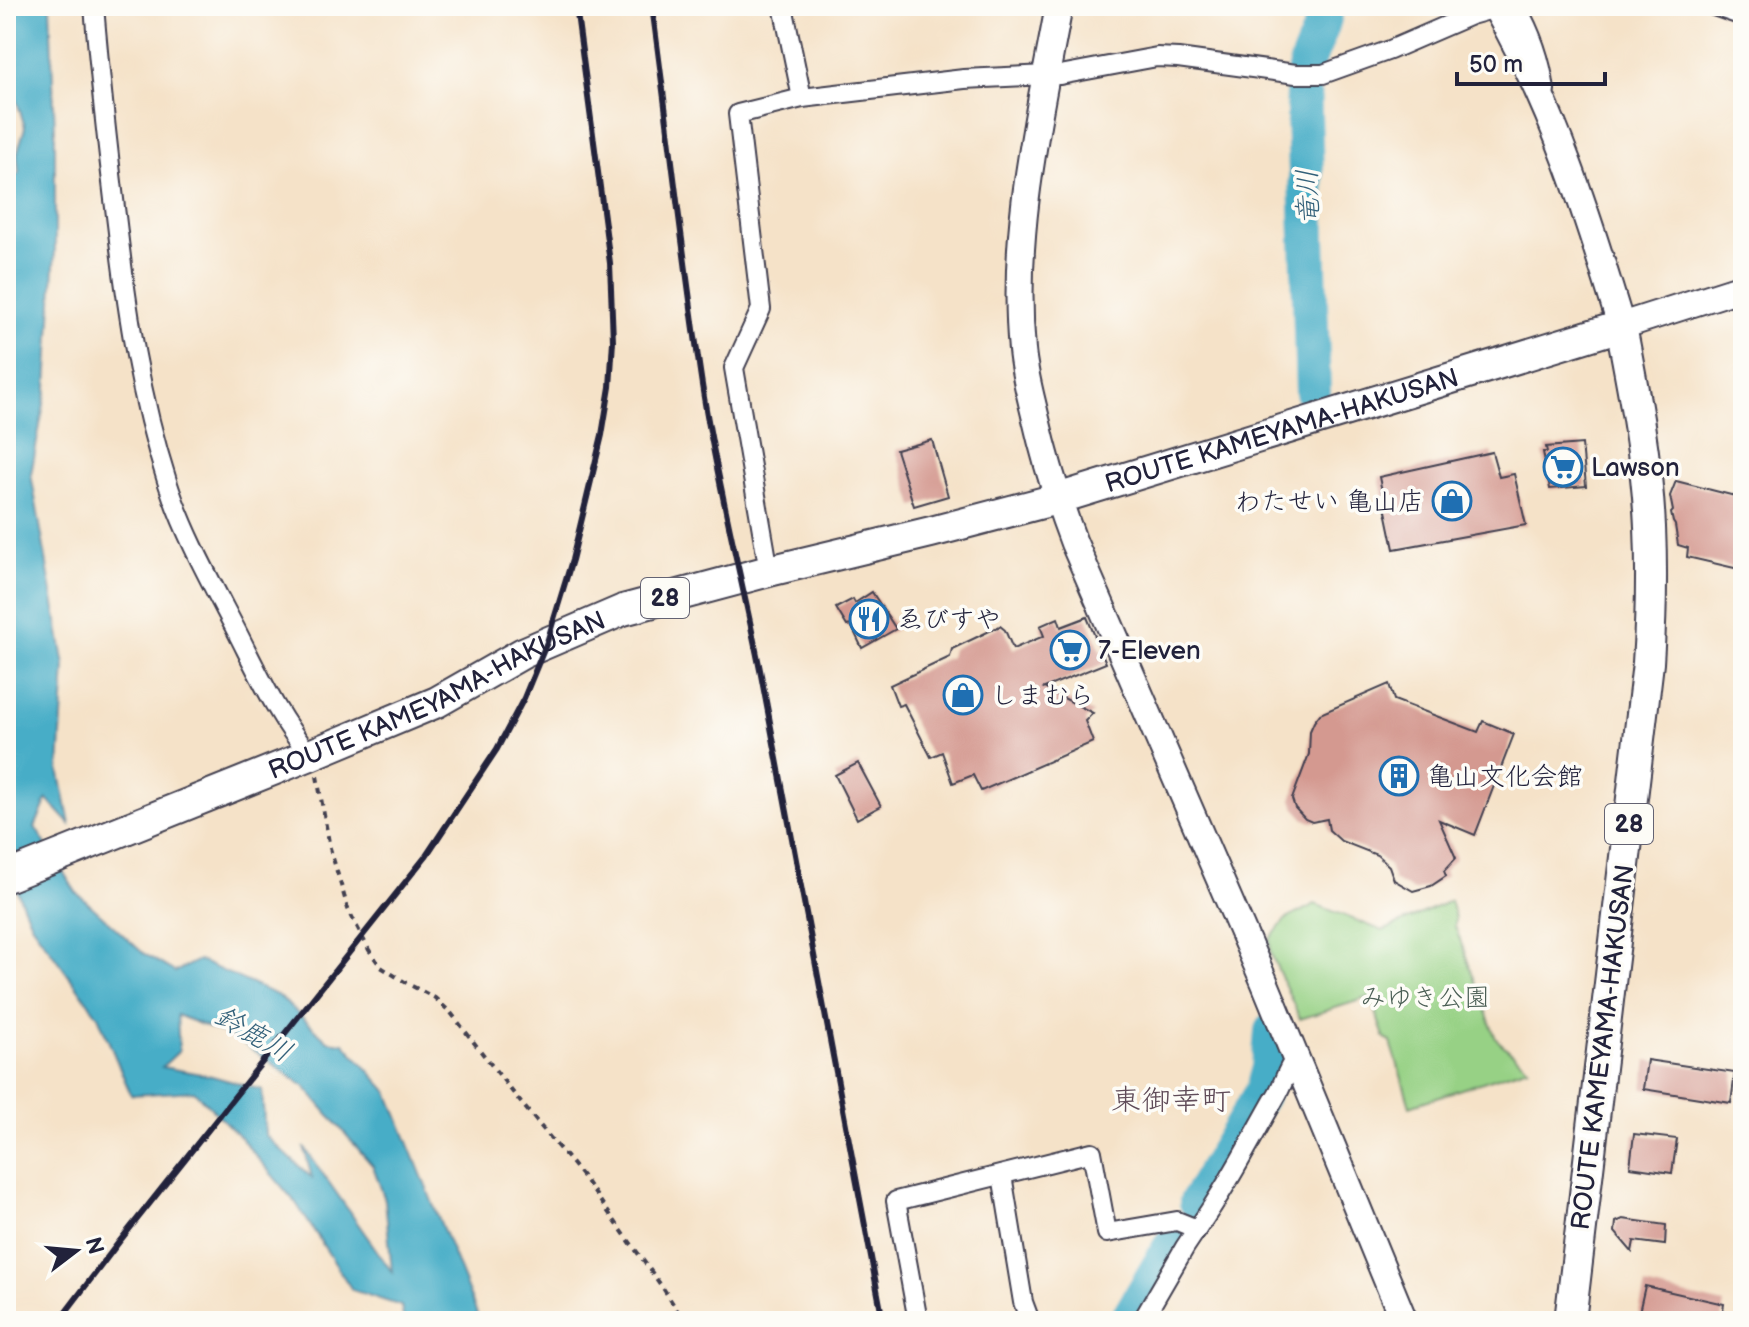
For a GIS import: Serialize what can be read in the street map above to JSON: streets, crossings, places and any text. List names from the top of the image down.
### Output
{
  "streets": {
    "main road": ["ROUTE KAMEYAMA-HAKUSAN", "28"]
  },
  "districts": ["東御幸町"],
  "water": ["竜川", "鈴鹿川"],
  "parks": ["みゆき公園"],
  "places": {
    "supermarket": ["Lawson", "7-Eleven"],
    "shop": ["わたせい 亀山店", "しまむら"],
    "restaurant": ["ゑびすや"],
    "building": ["亀山文化会館"]
  },
  "scale_bar": "50 m",
  "north": "right"
}
